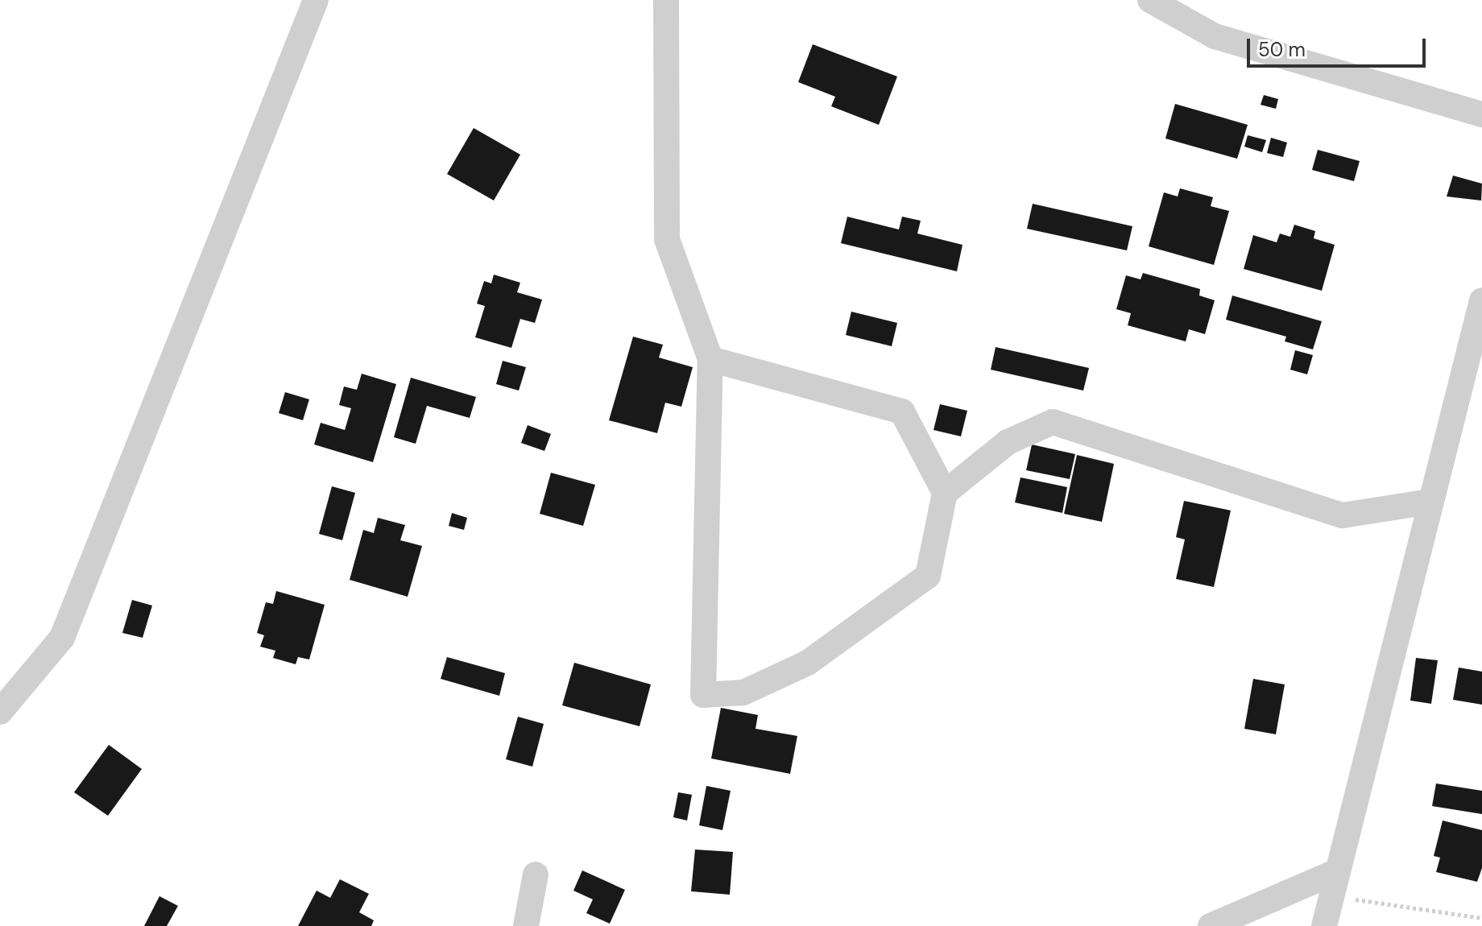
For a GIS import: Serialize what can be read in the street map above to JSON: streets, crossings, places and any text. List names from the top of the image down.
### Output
{
  "scale_bar": "50 m"
}
